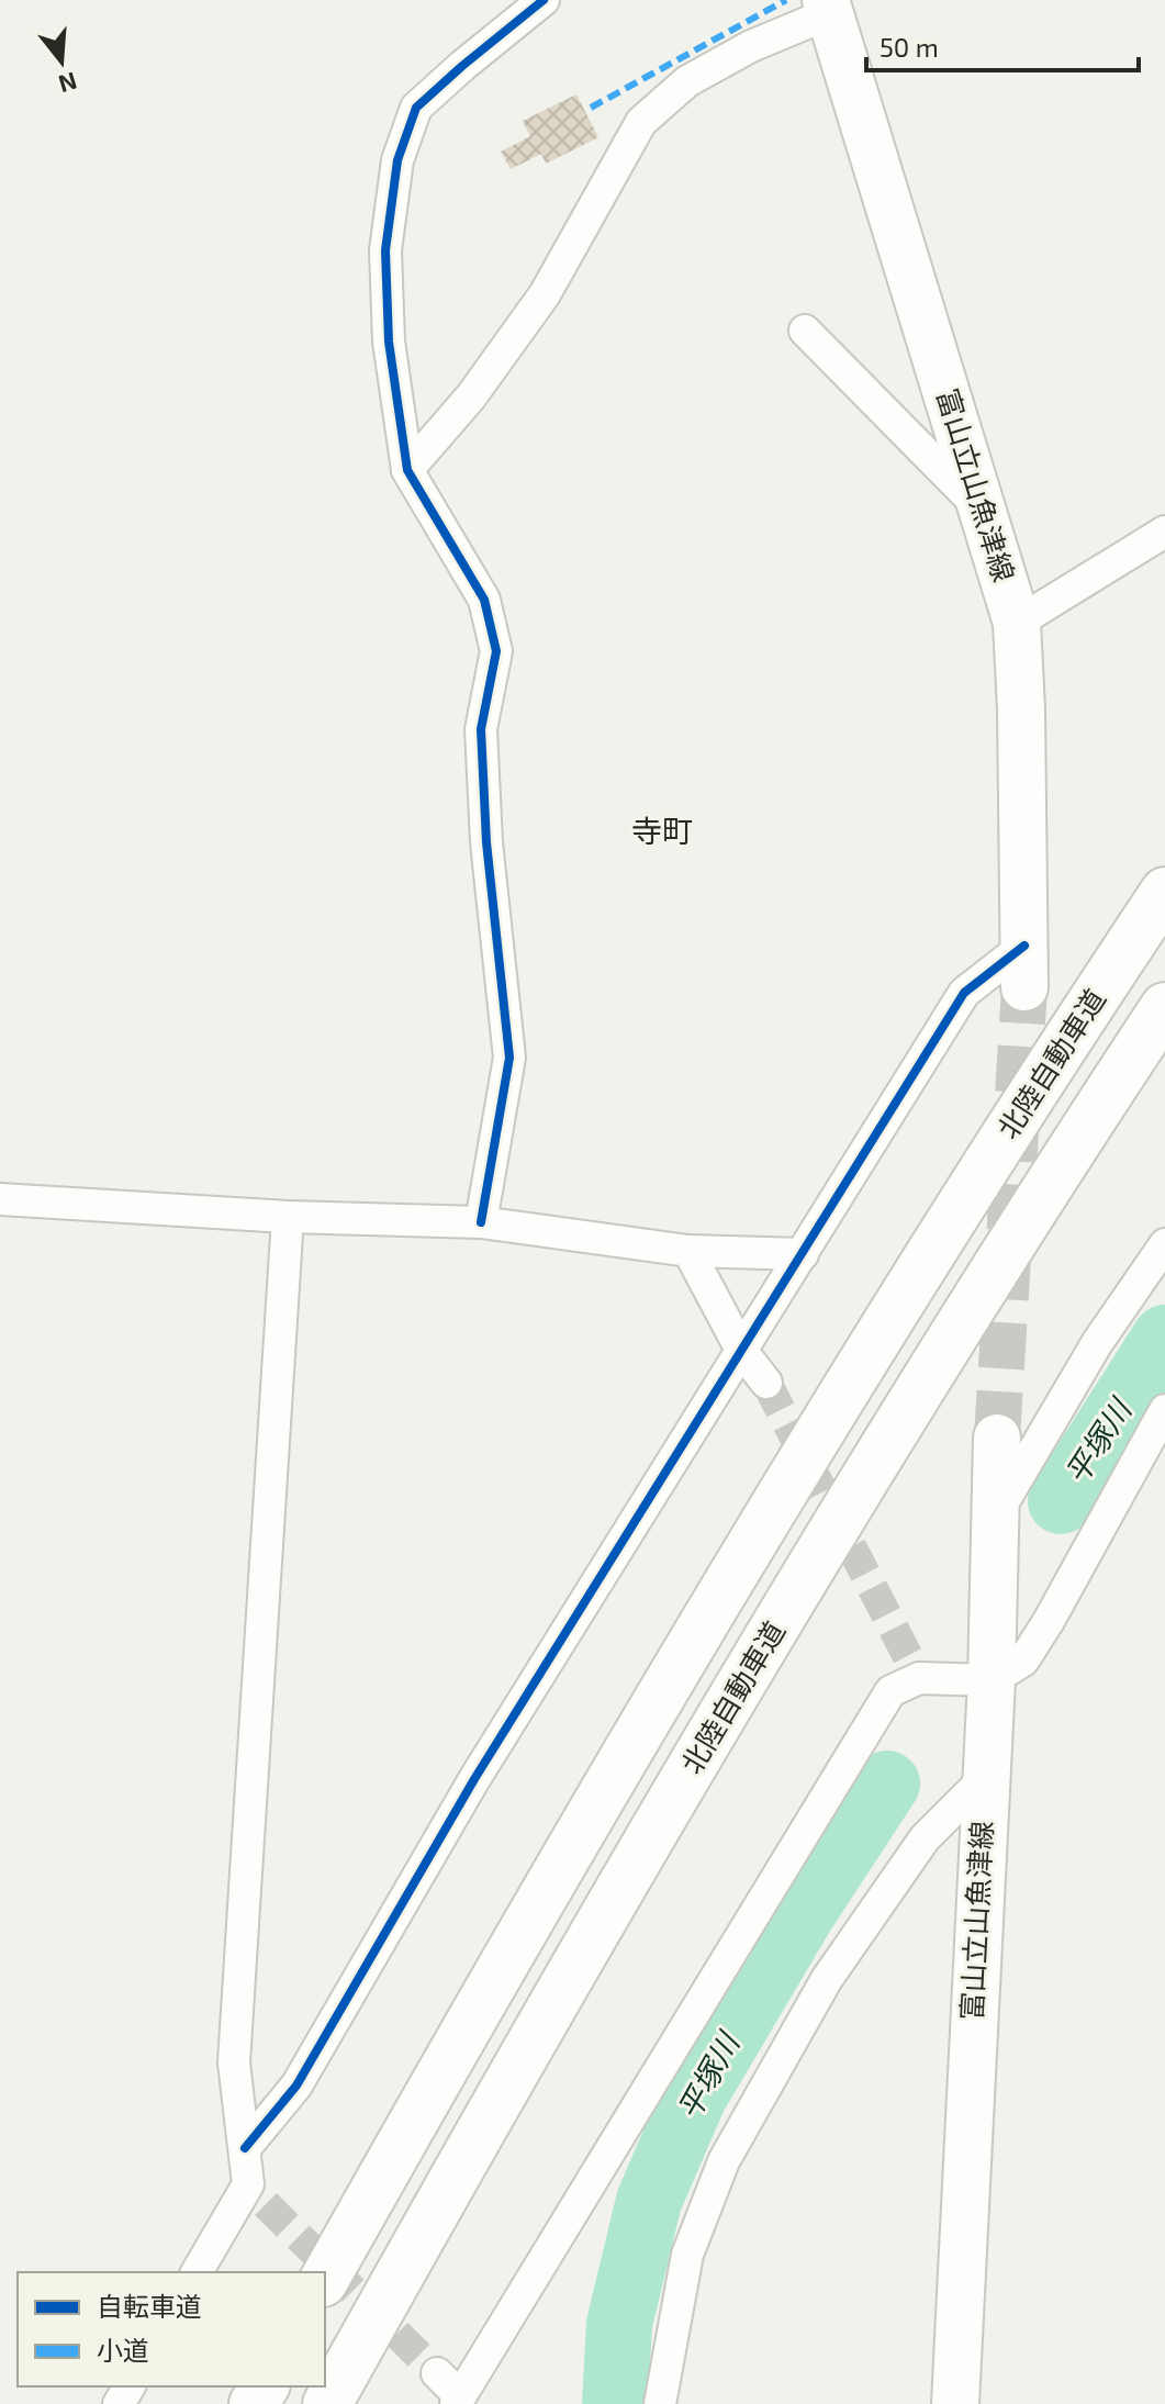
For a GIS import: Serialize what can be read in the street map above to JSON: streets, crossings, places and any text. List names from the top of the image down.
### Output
{
  "streets": {
    "highway": ["北陸自動車道"],
    "main road": ["富山立山魚津線"]
  },
  "districts": ["寺町"],
  "water": ["平塚川"],
  "legend": ["自転車道", "小道"],
  "scale_bar": "50 m",
  "north": "bottom"
}
